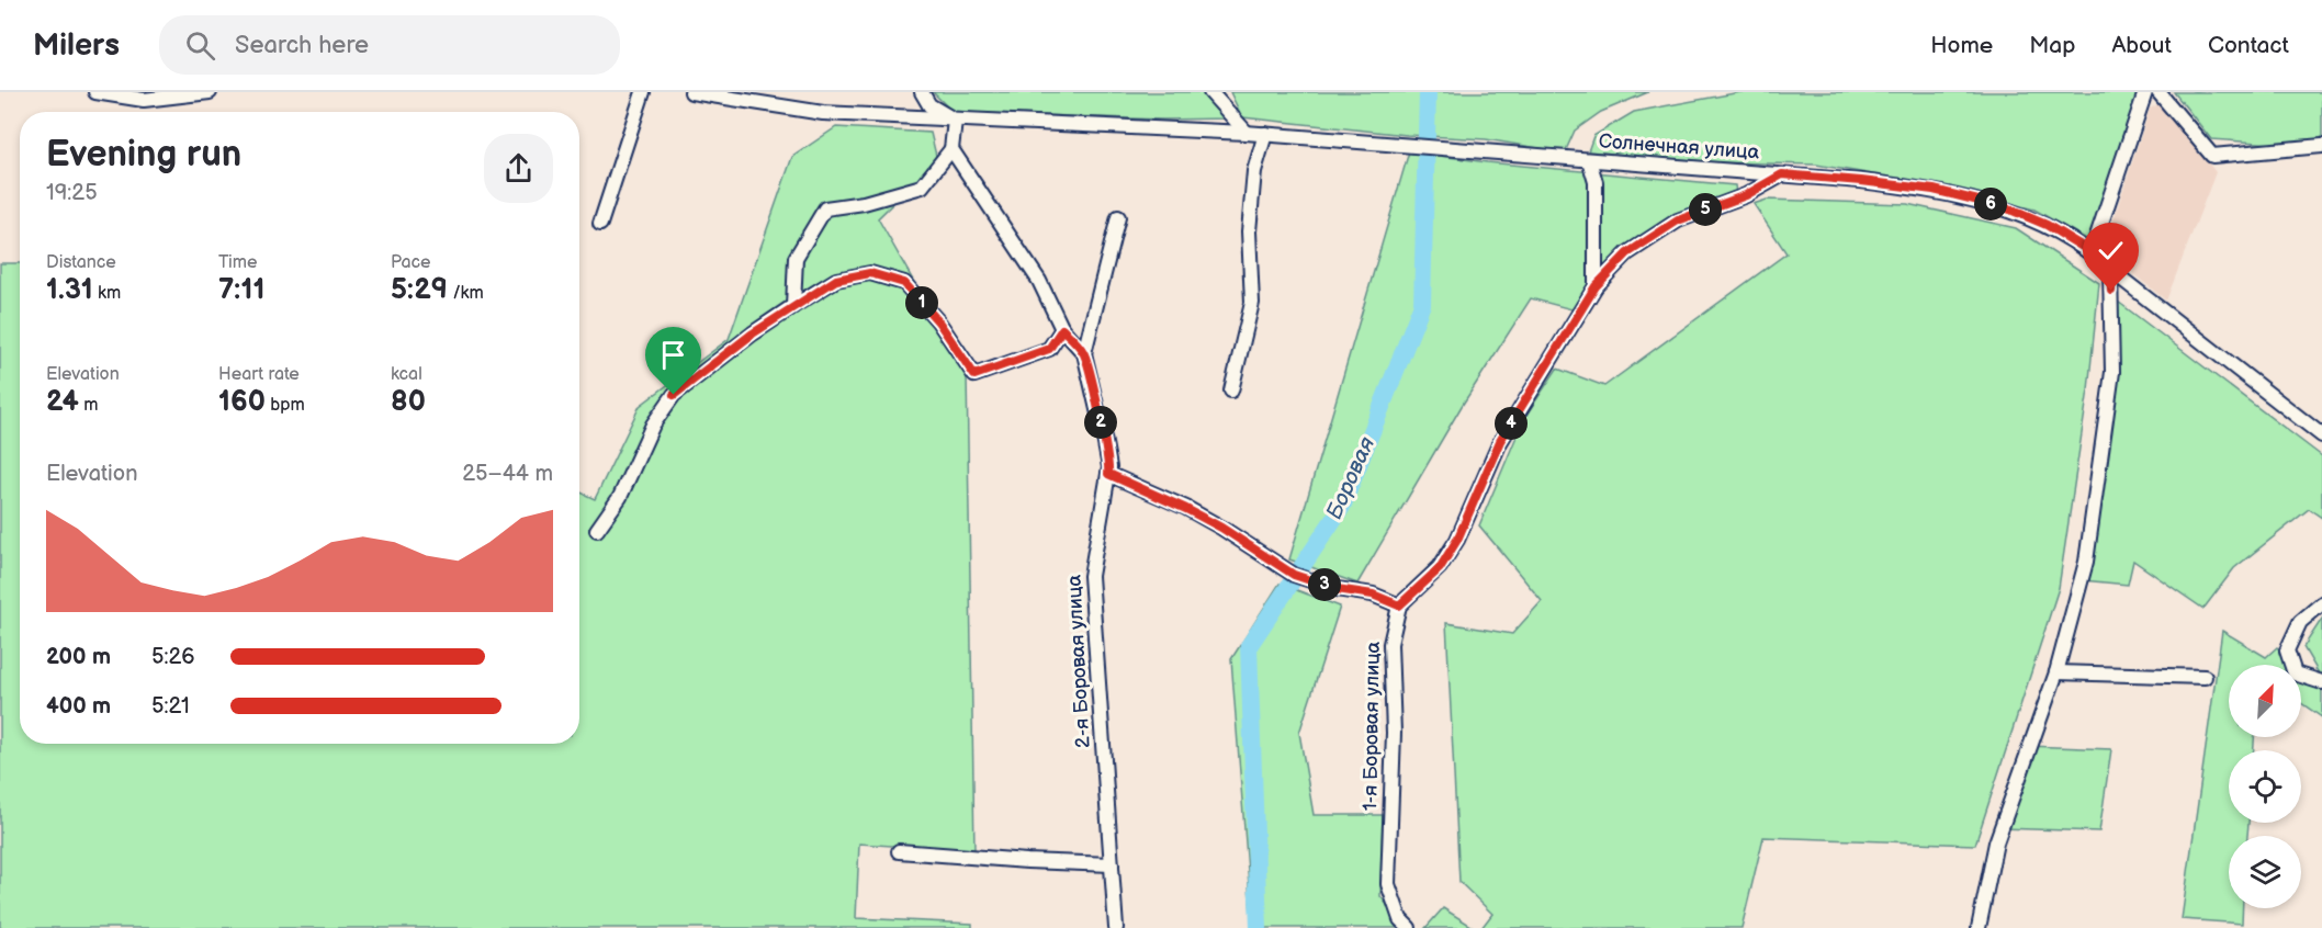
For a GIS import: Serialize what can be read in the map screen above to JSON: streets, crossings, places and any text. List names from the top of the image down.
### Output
{
  "streets": {
    "street": ["Солнечная улица", "2-я Боровая улица", "1-я Боровая улица"]
  },
  "water": ["Боровая"],
  "north": "top right",
  "page": {
    "header": "Milers",
    "search": "Search here",
    "nav": [
      "Home",
      "Map",
      "About",
      "Contact"
    ],
    "heading": ["Evening run", "19:25"],
    "pins": [
      "6",
      "5",
      "1",
      "2",
      "4",
      "3"
    ],
    "stats": [
      ["Distance", "1.31 km"],
      ["Time", "7:11"],
      ["Pace", "5:29 /km"],
      ["Elevation", "24 m"],
      ["Heart rate", "160 bpm"],
      ["kcal", "80"]
    ],
    "chart": ["Elevation", "25–44 m"],
    "list": [
      {
        "name": "200 m",
        "note": "5:26"
      },
      {
        "name": "400 m",
        "note": "5:21"
      }
    ]
  }
}
